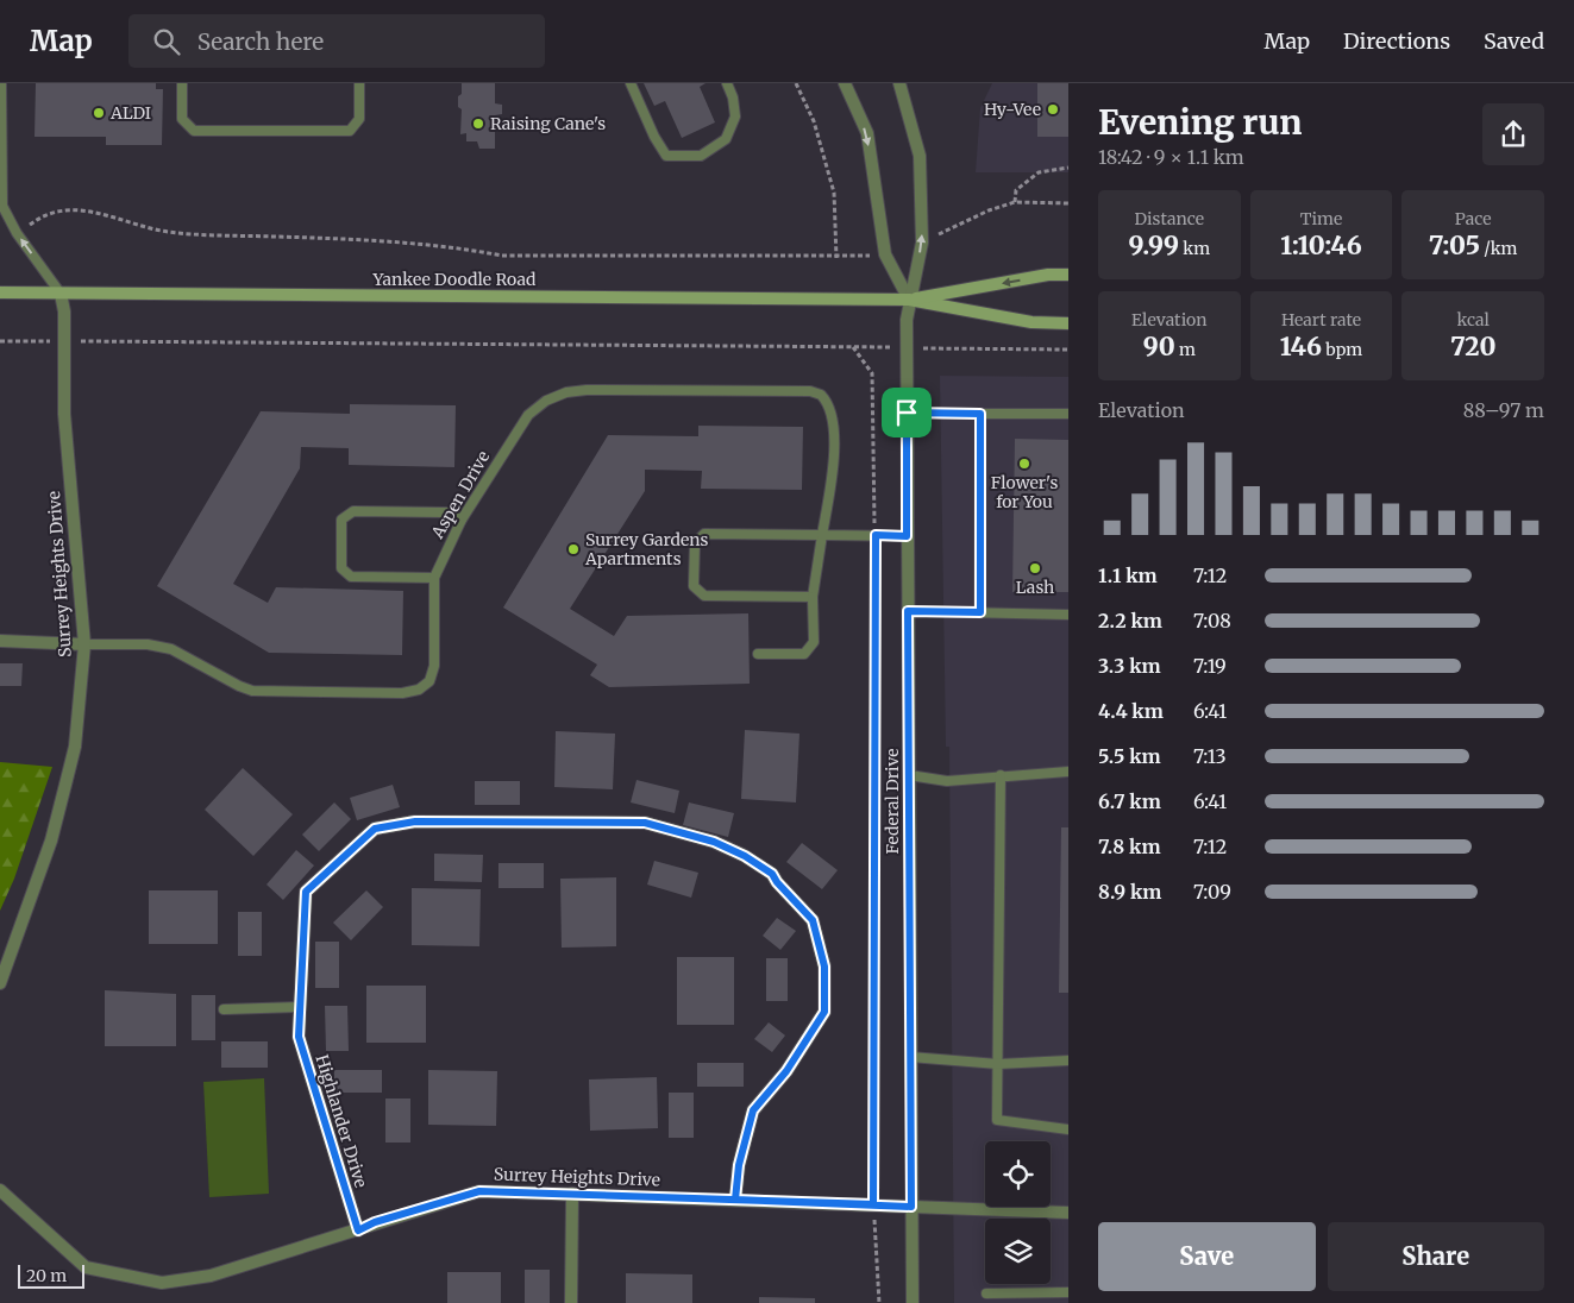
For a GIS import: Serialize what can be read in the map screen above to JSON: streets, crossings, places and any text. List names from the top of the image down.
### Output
{
  "streets": {
    "main road": ["Yankee Doodle Road"],
    "street": [
      "Aspen Drive",
      "Surrey Heights Drive",
      "Federal Drive",
      "Highlander Drive"
    ]
  },
  "crossings": [
    ["Yankee Doodle Road", "Surrey Heights Drive"],
    ["Yankee Doodle Road", "Federal Drive"],
    ["Aspen Drive", "Surrey Heights Drive"],
    ["Surrey Heights Drive", "Federal Drive"],
    ["Surrey Heights Drive", "Highlander Drive"]
  ],
  "places": [
    "Hy-Vee",
    "ALDI",
    "Raising Cane's",
    "Flower's for You",
    "Surrey Gardens Apartments",
    "Lash"
  ],
  "scale_bar": "20 m",
  "page": {
    "header": "Map",
    "search": "Search here",
    "nav": ["Map", "Directions", "Saved"],
    "heading": ["Evening run", "18:42 · 9 × 1.1 km"],
    "stats": [
      ["Distance", "9.99 km"],
      ["Time", "1:10:46"],
      ["Pace", "7:05 /km"],
      ["Elevation", "90 m"],
      ["Heart rate", "146 bpm"],
      ["kcal", "720"]
    ],
    "chart": ["Elevation", "88–97 m"],
    "list": [
      {
        "name": "1.1 km",
        "note": "7:12"
      },
      {
        "name": "2.2 km",
        "note": "7:08"
      },
      {
        "name": "3.3 km",
        "note": "7:19"
      },
      {
        "name": "4.4 km",
        "note": "6:41"
      },
      {
        "name": "5.5 km",
        "note": "7:13"
      },
      {
        "name": "6.7 km",
        "note": "6:41"
      },
      {
        "name": "7.8 km",
        "note": "7:12"
      },
      {
        "name": "8.9 km",
        "note": "7:09"
      }
    ],
    "buttons": ["Save", "Share"],
    "scale": "20 m"
  }
}
